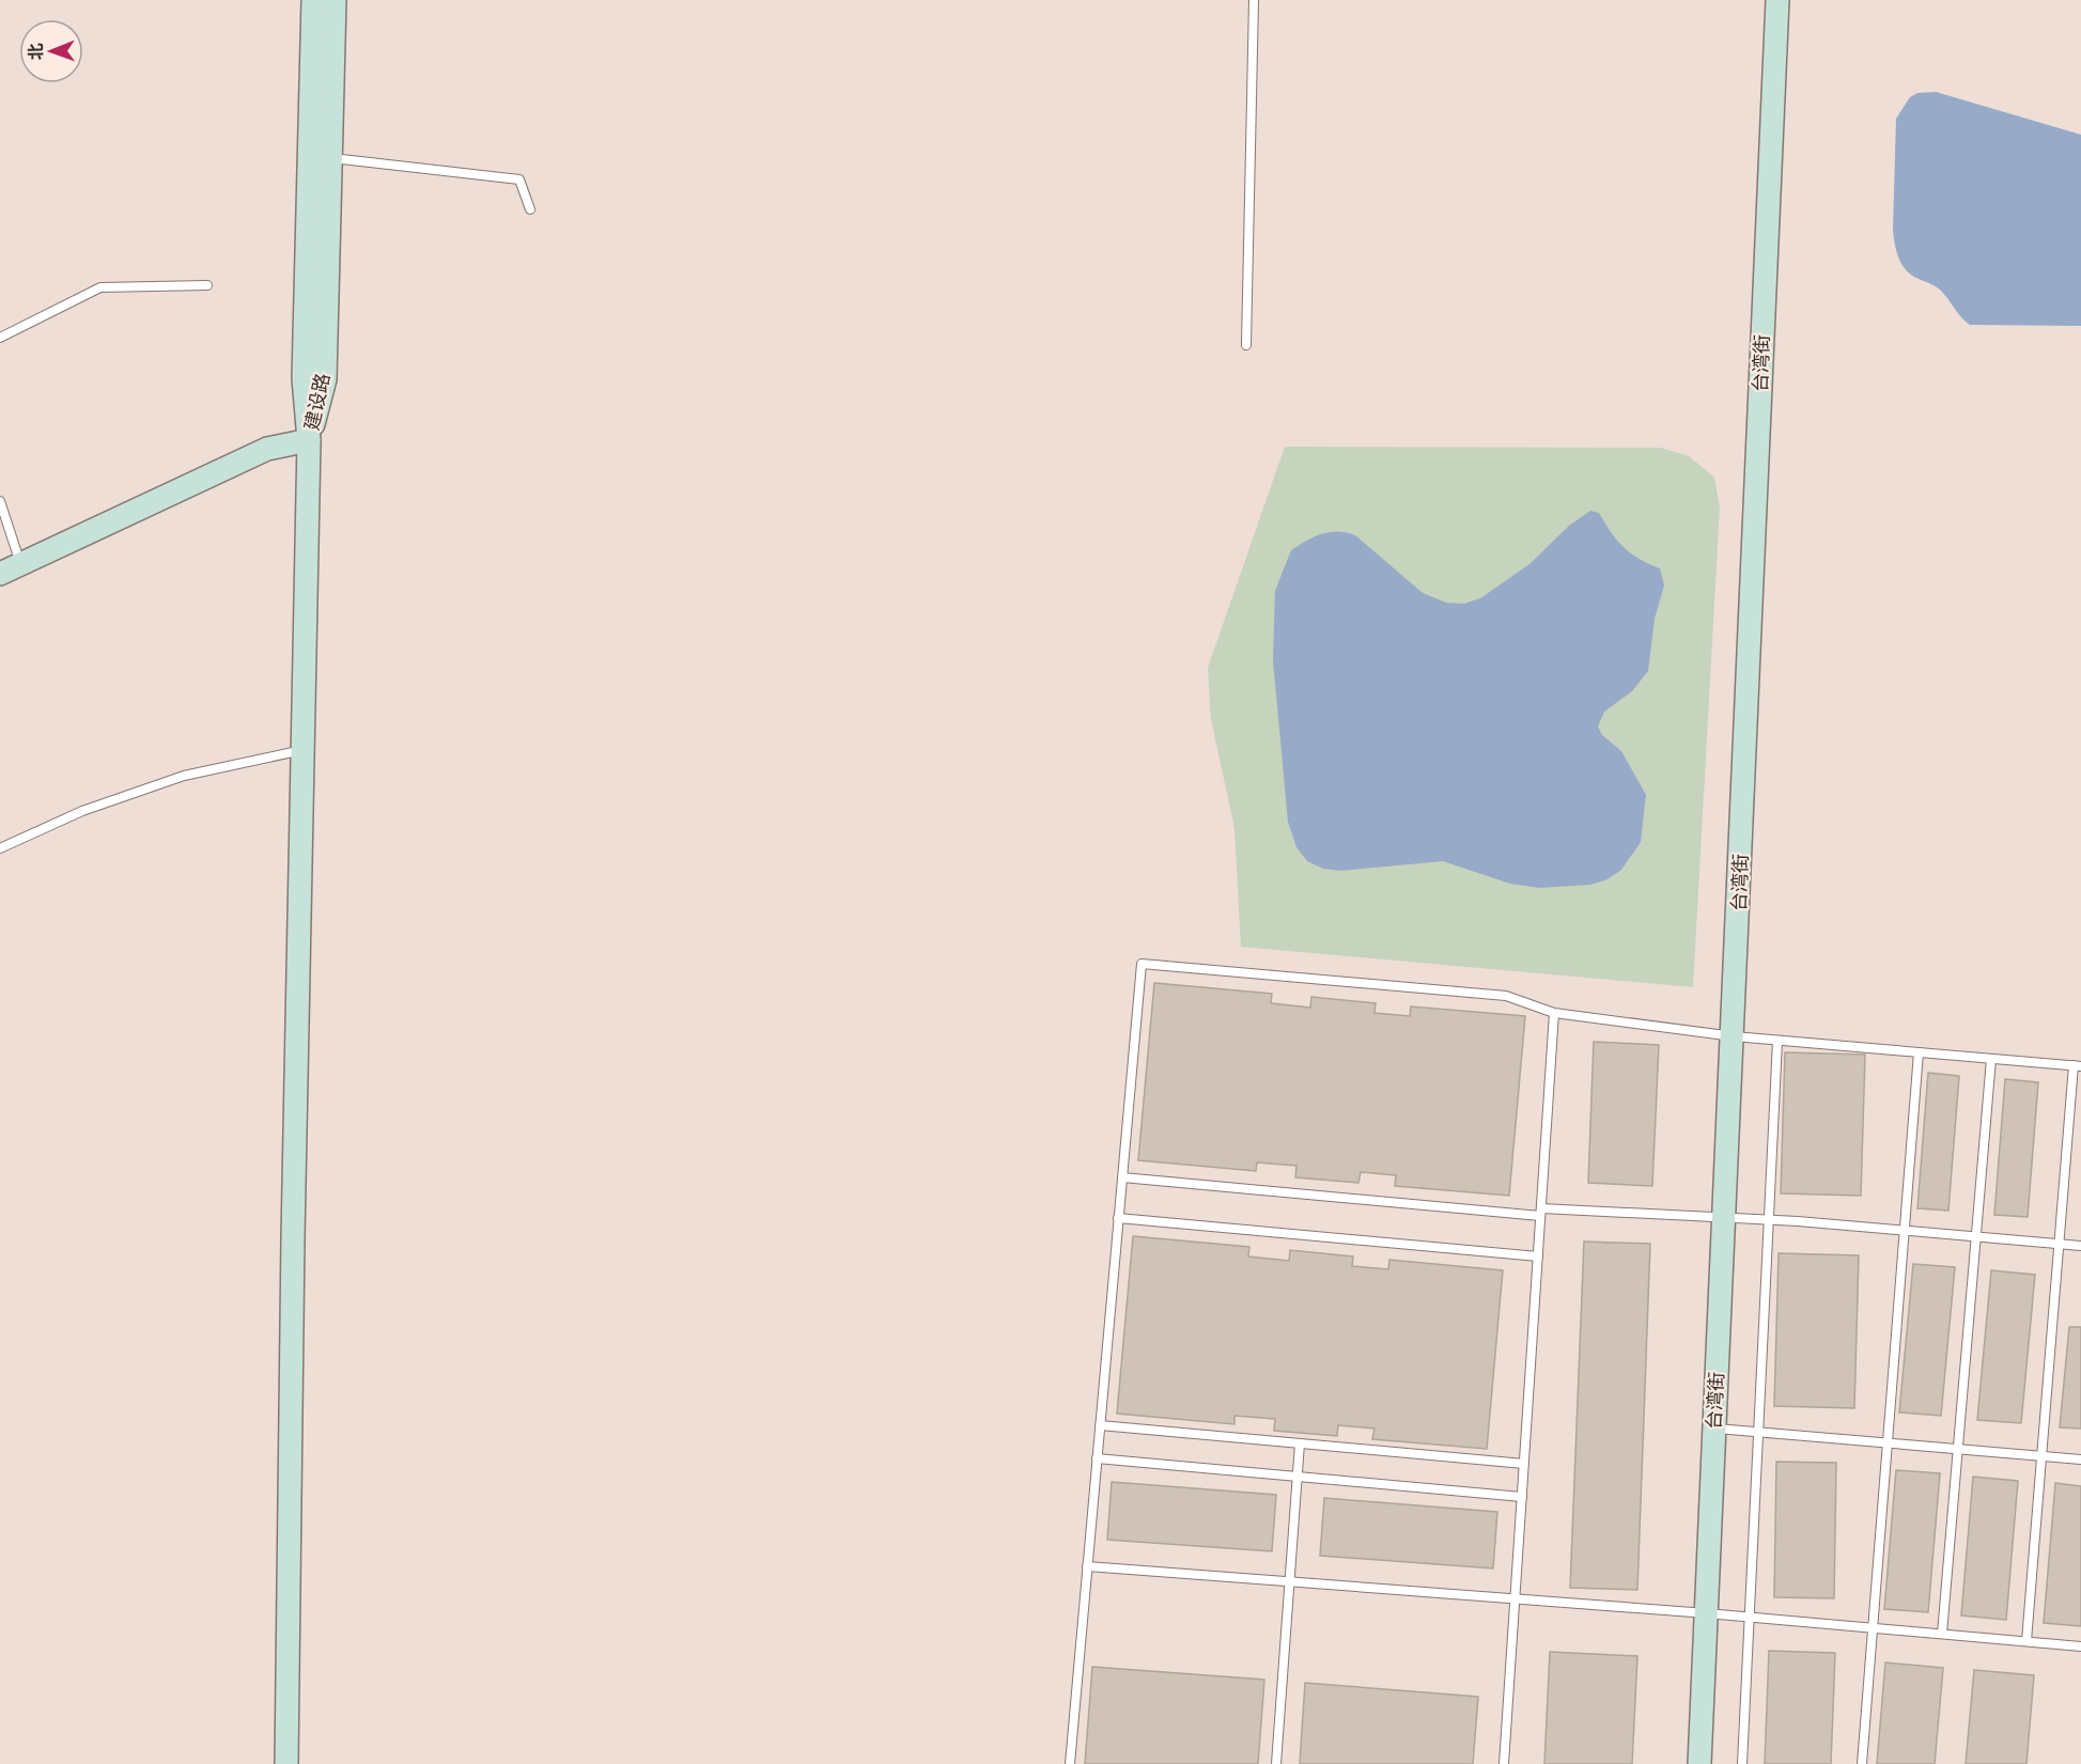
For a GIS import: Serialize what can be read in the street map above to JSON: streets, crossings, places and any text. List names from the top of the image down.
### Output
{
  "streets": {
    "street": ["台湾街", "建设路"]
  },
  "north": "left"
}
